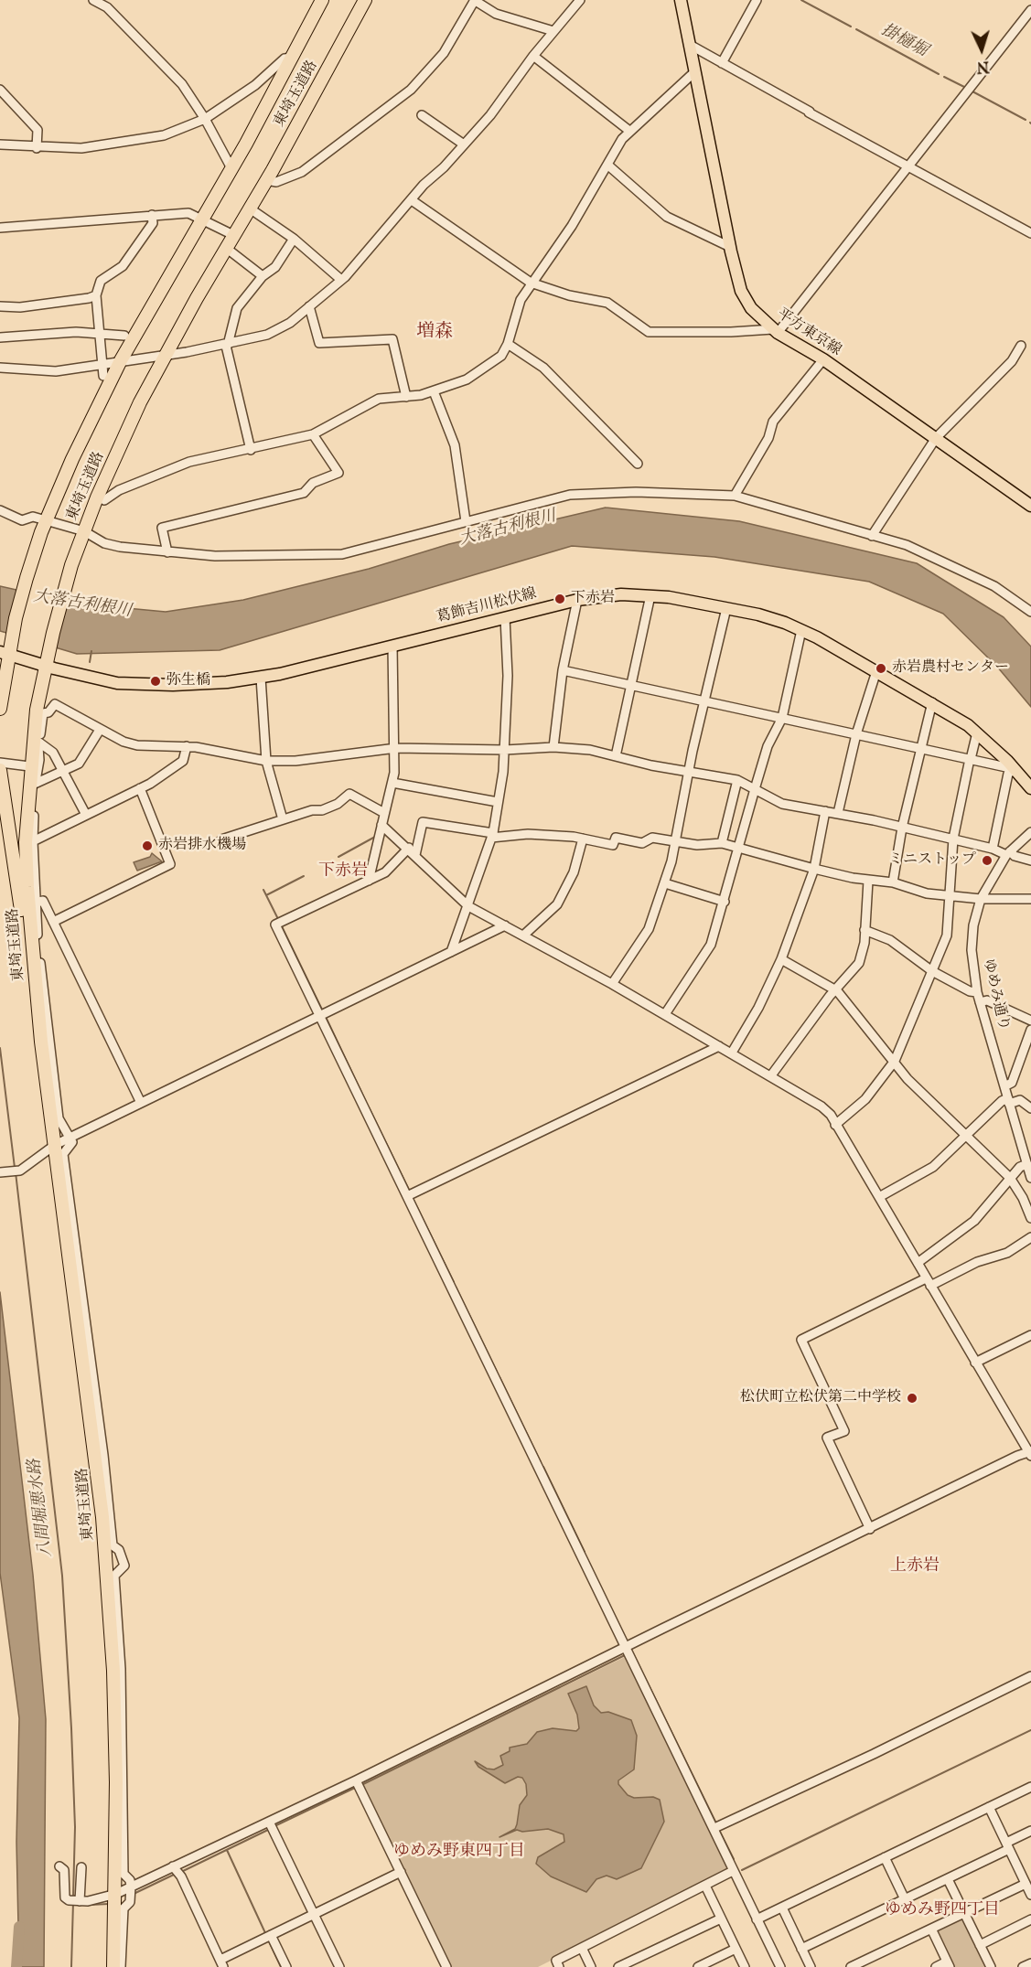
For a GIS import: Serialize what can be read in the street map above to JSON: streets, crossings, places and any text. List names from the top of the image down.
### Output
{
  "streets": {
    "highway": ["東埼玉道路"],
    "main road": ["平方東京線", "葛飾吉川松伏線"],
    "street": ["ゆめみ通り"]
  },
  "crossings": [
    ["東埼玉道路", "葛飾吉川松伏線"]
  ],
  "districts": [
    "増森",
    "下赤岩",
    "上赤岩",
    "ゆめみ野東四丁目",
    "ゆめみ野四丁目"
  ],
  "water": ["掛樋堀", "大落古利根川", "八間堀悪水路"],
  "places": [
    "下赤岩",
    "赤岩農村センター",
    "弥生橋",
    "赤岩排水機場",
    "ミニストップ",
    "松伏町立松伏第二中学校"
  ],
  "north": "bottom"
}
